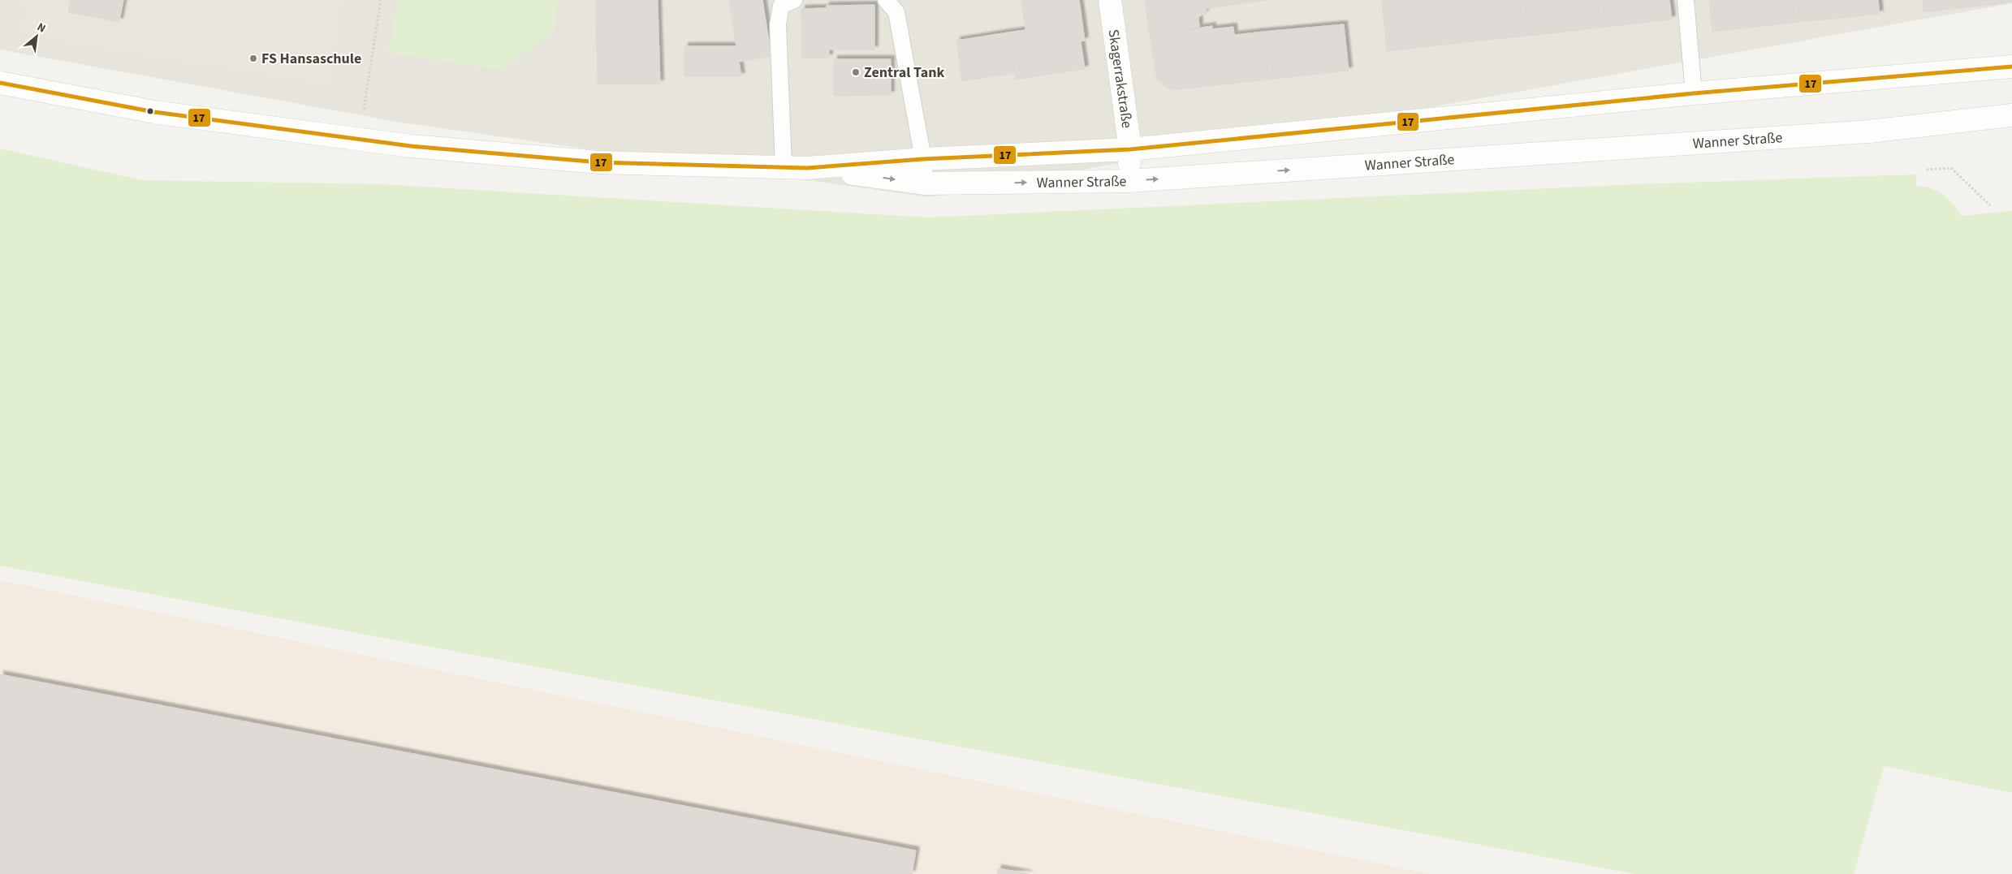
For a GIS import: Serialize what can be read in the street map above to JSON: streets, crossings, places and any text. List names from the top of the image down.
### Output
{
  "streets": {
    "street": ["Skagerrakstraße", "Wanner Straße"]
  },
  "crossings": [
    ["Skagerrakstraße", "Wanner Straße"]
  ],
  "places": ["FS Hansaschule", "Zentral Tank"],
  "lines": ["transit line 17"],
  "north": "top right"
}
